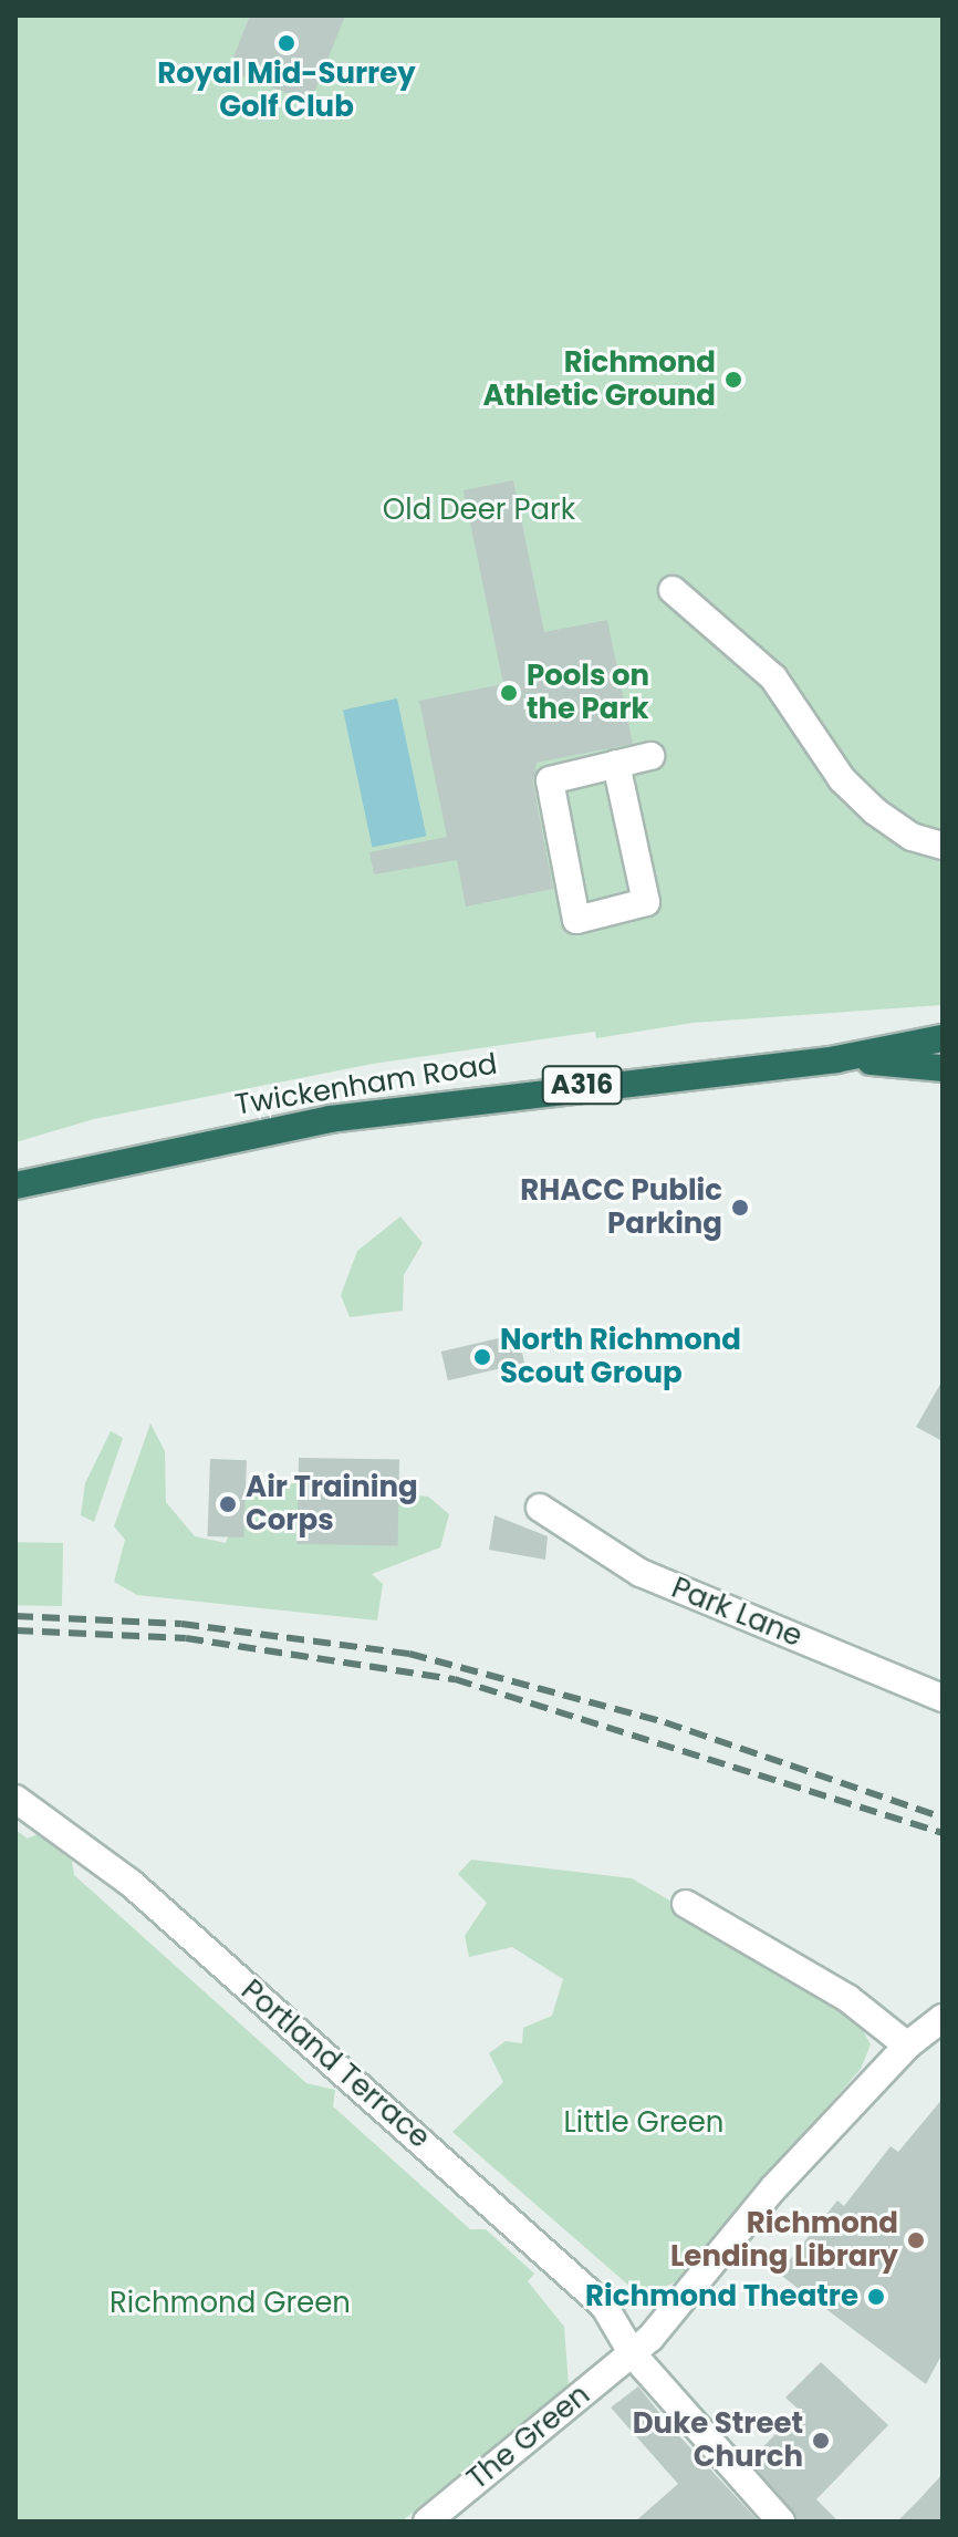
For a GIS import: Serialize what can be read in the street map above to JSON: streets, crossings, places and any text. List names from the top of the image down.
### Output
{
  "streets": {
    "highway": ["Twickenham Road", "A316"],
    "street": ["Park Lane", "Portland Terrace", "The Green"]
  },
  "crossings": [
    ["Portland Terrace", "The Green"]
  ],
  "parks": ["Old Deer Park", "Little Green", "Richmond Green"],
  "places": [
    "Royal Mid-Surrey Golf Club",
    "Richmond Athletic Ground",
    "Pools on the Park",
    "RHACC Public Parking",
    "North Richmond Scout Group",
    "Air Training Corps",
    "Richmond Lending Library",
    "Richmond Theatre",
    "Duke Street Church"
  ]
}
